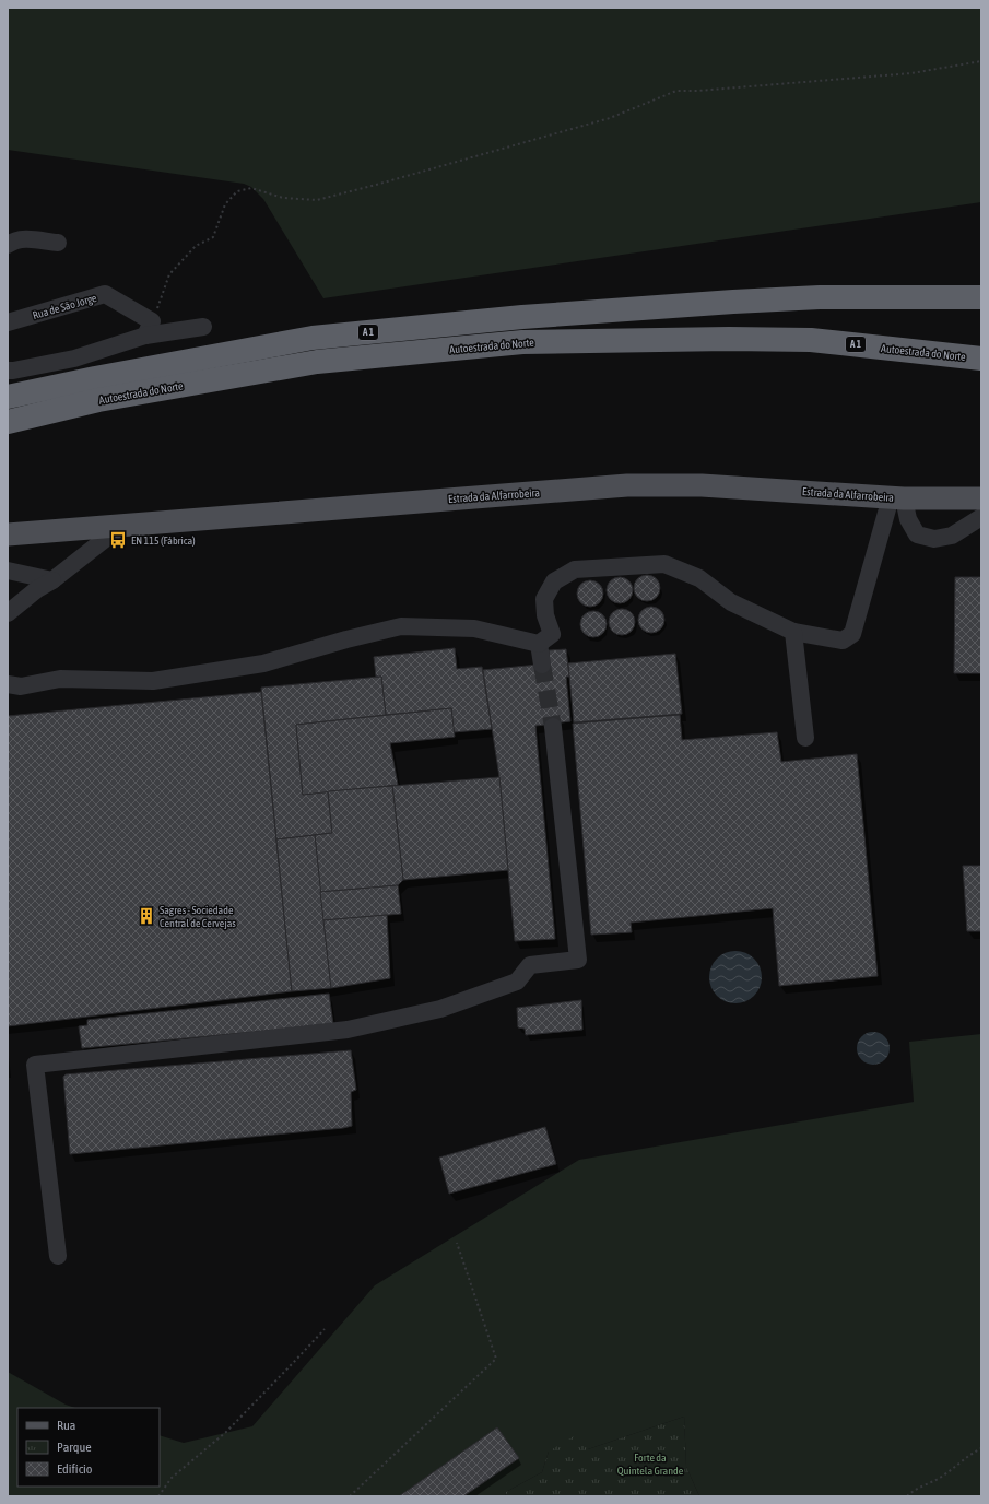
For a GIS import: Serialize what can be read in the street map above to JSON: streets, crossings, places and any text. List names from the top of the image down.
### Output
{
  "streets": {
    "highway": ["A 1", "Autoestrada do Norte"],
    "main road": ["Estrada da Alfarrobeira"],
    "street": ["Rua de São Jorge"]
  },
  "parks": ["Forte da Quintela Grande"],
  "places": {
    "bus stop": ["EN 115 (Fábrica)"],
    "building": ["Sagres - Sociedade Central de Cervejas"]
  },
  "legend": ["Rua", "Parque", "Edifício"]
}
